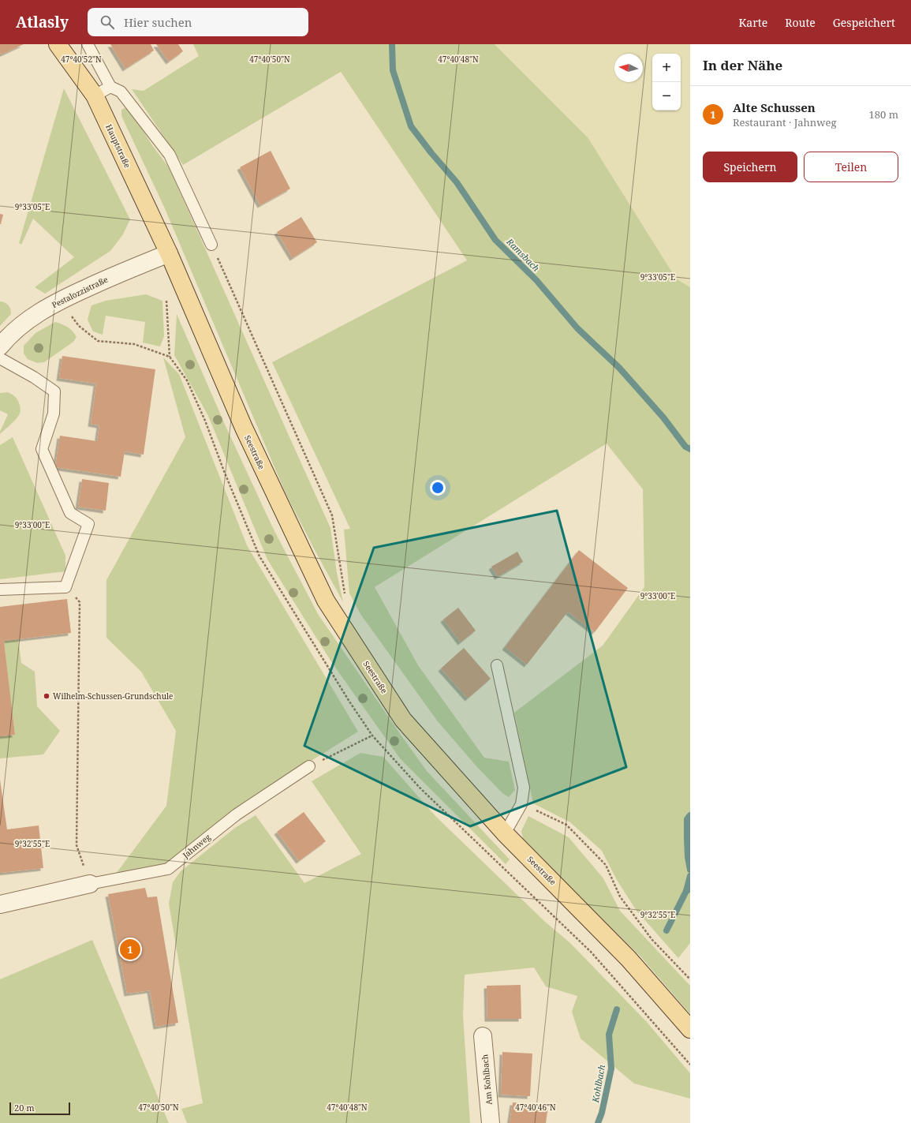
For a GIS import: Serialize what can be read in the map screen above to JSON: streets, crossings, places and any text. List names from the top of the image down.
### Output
{
  "streets": {
    "main road": ["Hauptstraße", "Seestraße"],
    "street": ["Pestalozzistraße", "Jahnweg", "Am Kohlbach"]
  },
  "crossings": [
    ["Hauptstraße", "Pestalozzistraße"],
    ["Hauptstraße", "Seestraße"],
    ["Pestalozzistraße", "Seestraße"]
  ],
  "water": ["Ramsbach", "Kohlbach"],
  "places": ["Wilhelm-Schussen-Grundschule"],
  "scale_bar": "20 m",
  "north": "left",
  "page": {
    "header": "Atlasly",
    "search": "Hier suchen",
    "nav": ["Karte", "Route", "Gespeichert"],
    "heading": "In der Nähe",
    "map_buttons": ["+", "−"],
    "list": [
      {
        "mark": "1",
        "name": "Alte Schussen",
        "note": "Restaurant · Jahnweg",
        "value": "180 m"
      }
    ],
    "buttons": ["Speichern", "Teilen"],
    "pins": "1",
    "scale": "20 m"
  },
  "coordinates": [
    "47°40'52\"N",
    "47°40'50\"N",
    "47°40'48\"N",
    "9°33'05\"E",
    "9°33'00\"E",
    "9°32'55\"E",
    "47°40'46\"N"
  ]
}
